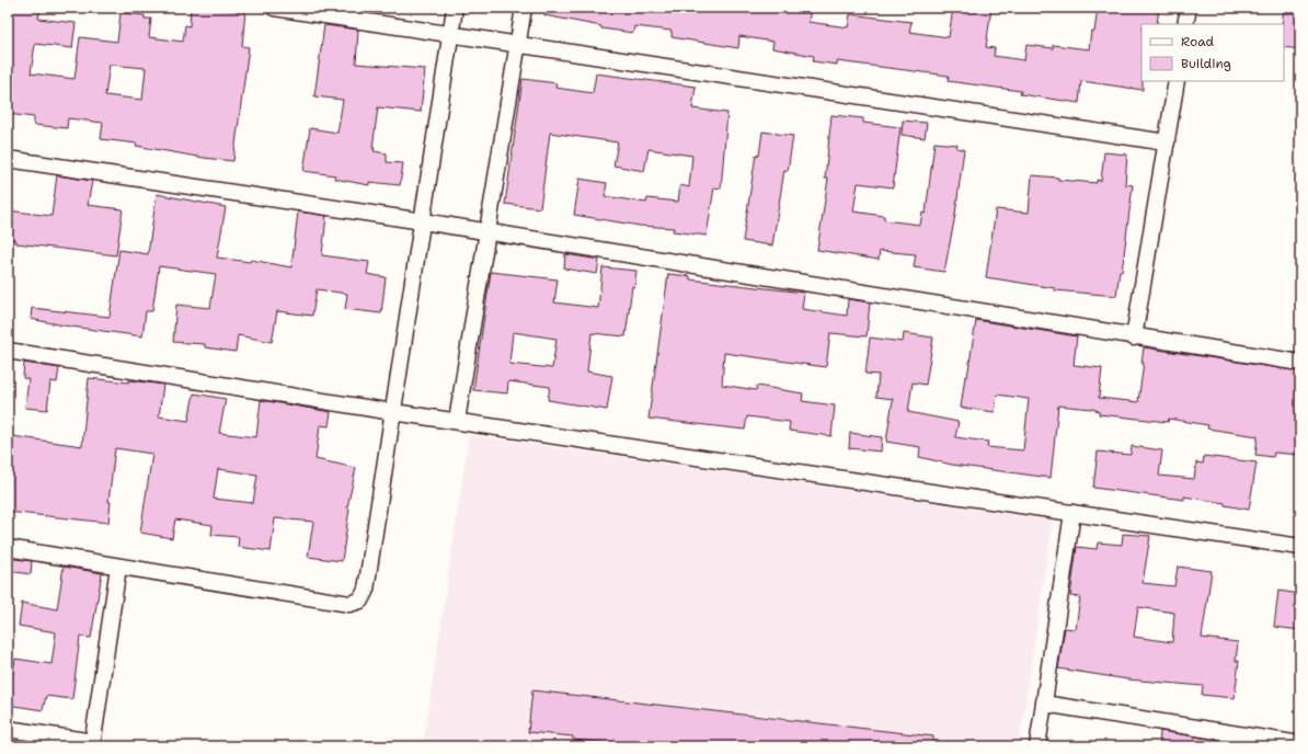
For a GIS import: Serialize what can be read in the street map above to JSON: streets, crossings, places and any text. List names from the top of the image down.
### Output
{
  "legend": ["Road", "Building"]
}
